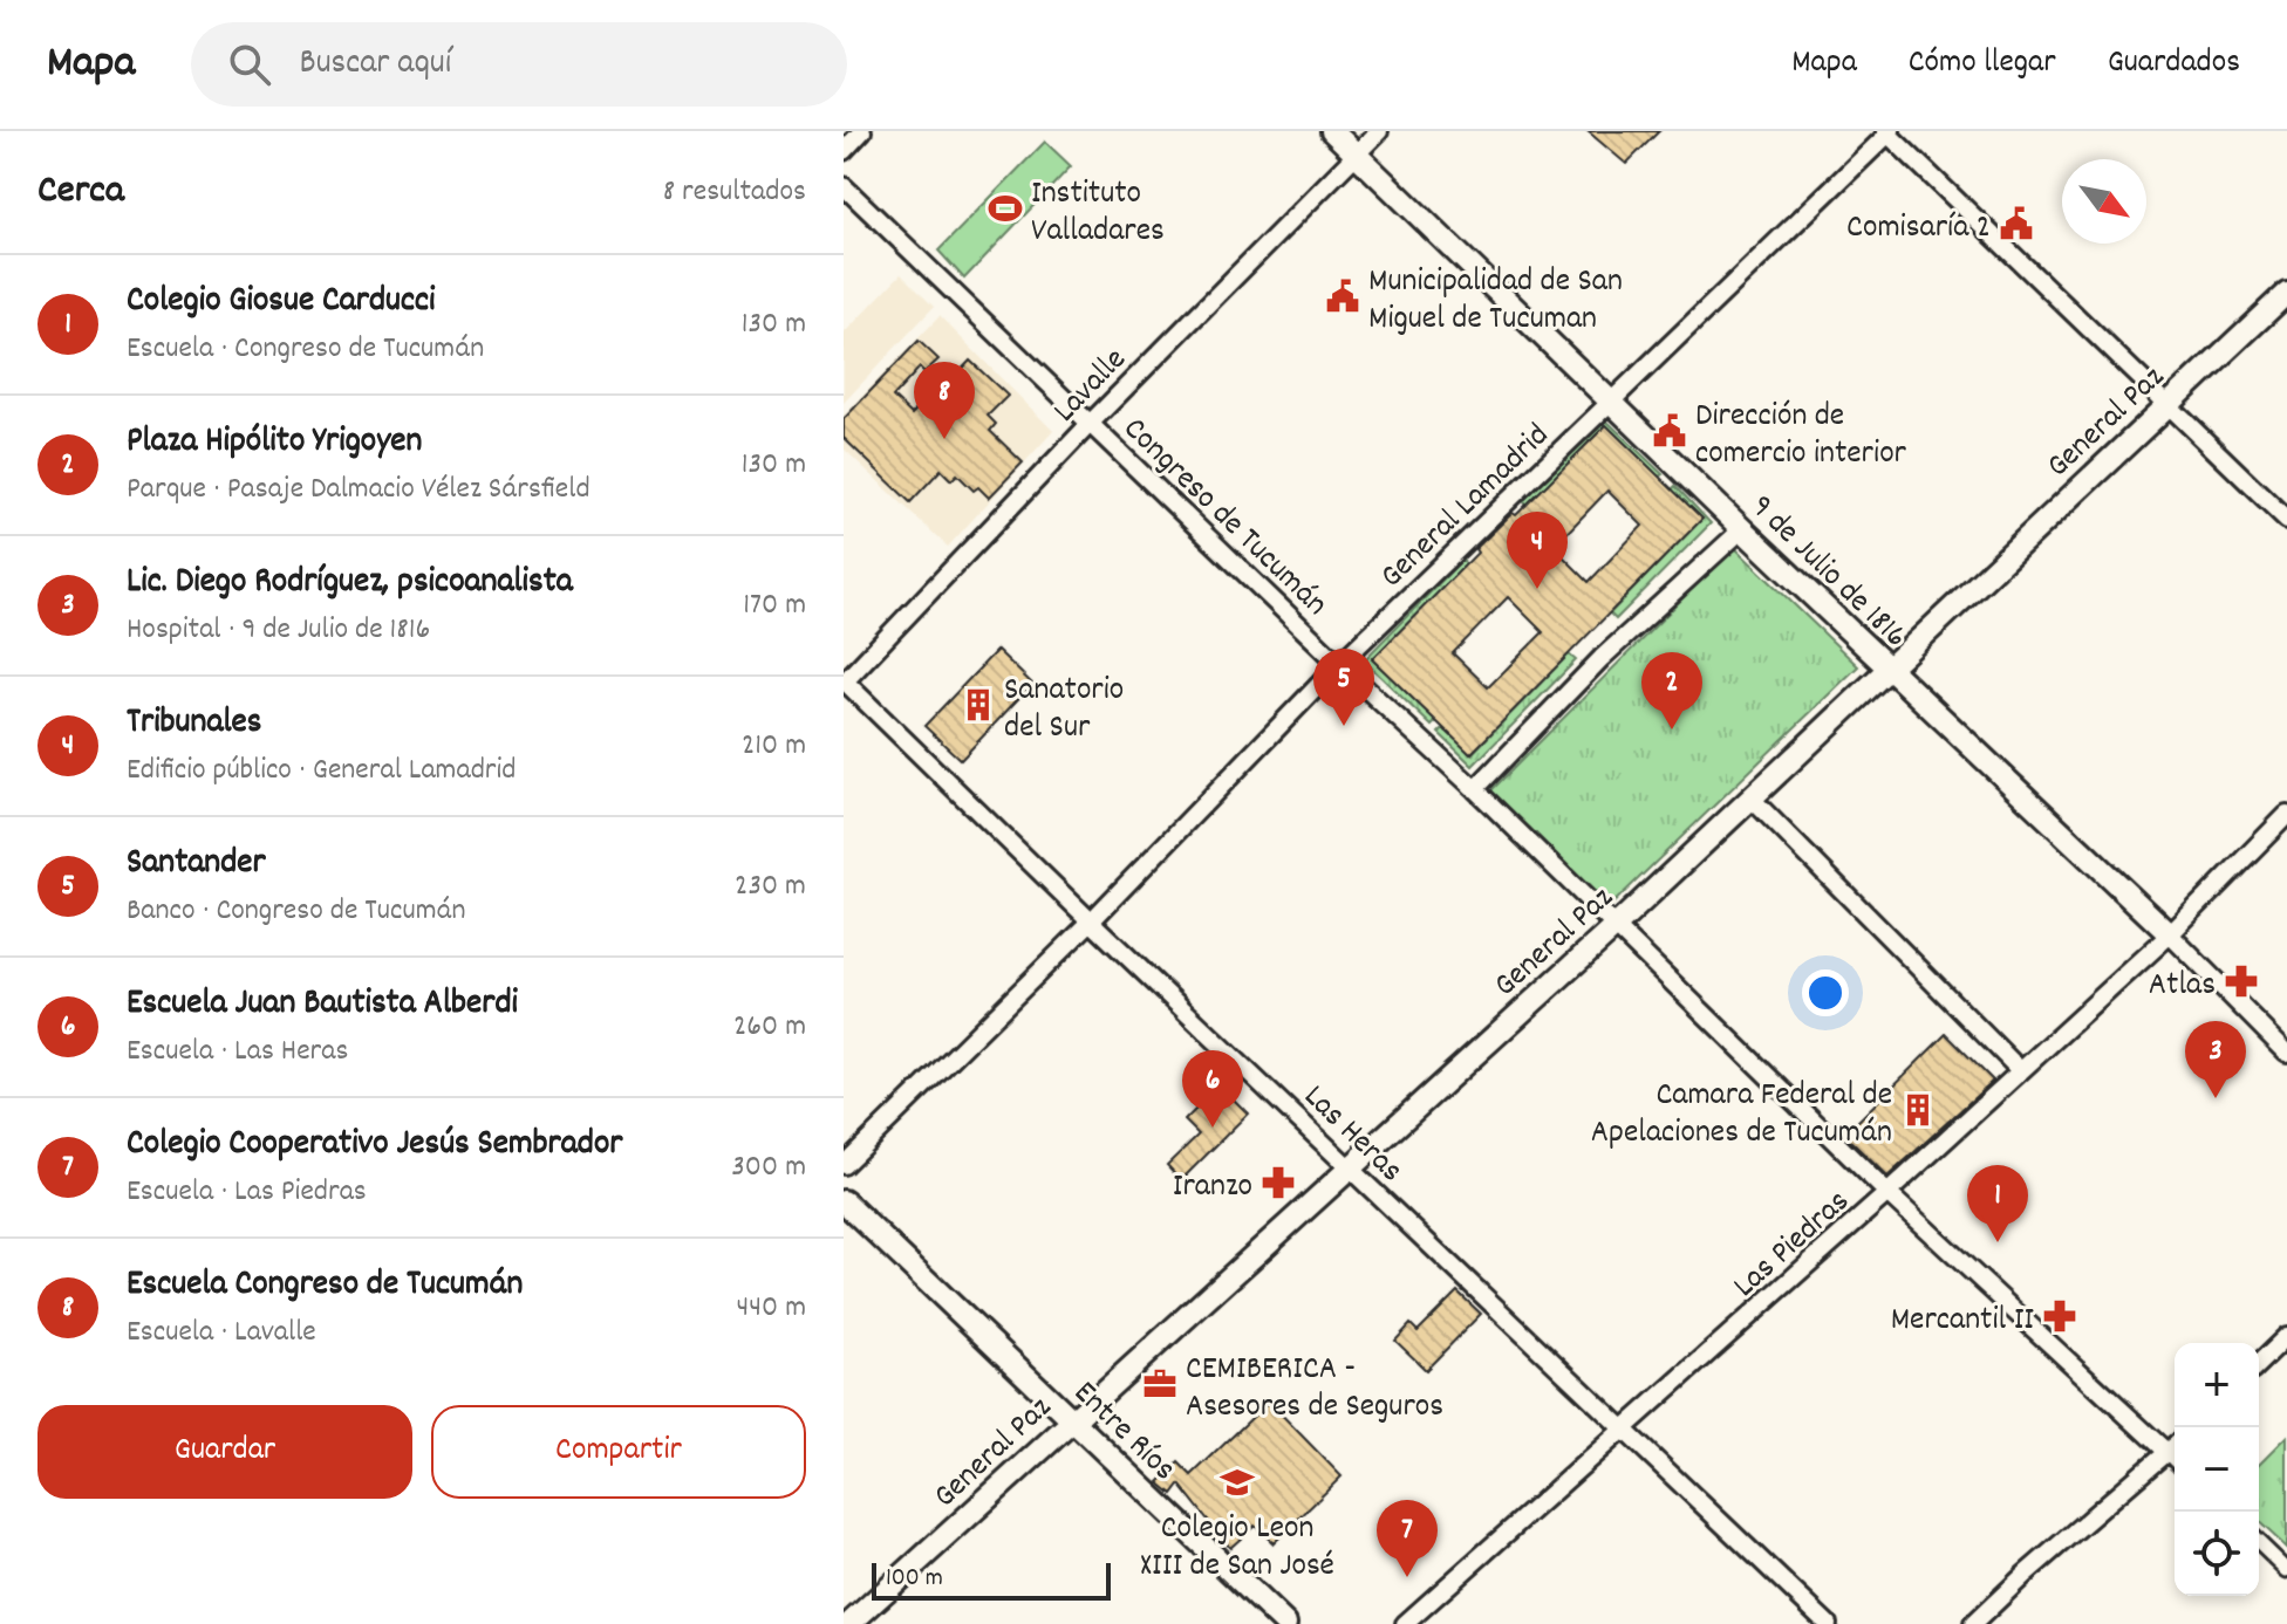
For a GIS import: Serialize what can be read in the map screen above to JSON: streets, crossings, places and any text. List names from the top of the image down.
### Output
{
  "streets": {
    "street": [
      "Lavalle",
      "General Paz",
      "General Lamadrid",
      "Congreso de Tucumán",
      "9 de Julio de 1816",
      "Las Heras",
      "Las Piedras",
      "Entre Ríos"
    ]
  },
  "crossings": [
    ["Lavalle", "Congreso de Tucumán"],
    ["Lavalle", "9 de Julio de 1816"],
    ["Lavalle", "Las Heras"],
    ["General Paz", "Congreso de Tucumán"],
    ["General Paz", "9 de Julio de 1816"],
    ["General Paz", "Las Heras"],
    ["General Paz", "Entre Ríos"],
    ["General Lamadrid", "Congreso de Tucumán"],
    ["General Lamadrid", "9 de Julio de 1816"],
    ["General Lamadrid", "Las Heras"],
    ["Congreso de Tucumán", "Las Piedras"],
    ["9 de Julio de 1816", "Las Piedras"],
    ["Las Heras", "Las Piedras"]
  ],
  "places": {
    "sports": ["Instituto Valladares"],
    "public building": ["Comisaría 2", "Municipalidad de San Miguel de Tucuman", "Dirección de comercio interior"],
    "building": ["Sanatorio del Sur", "Camara Federal de Apelaciones de Tucumán"],
    "pharmacy": ["Atlas", "Iranzo", "Mercantil II"],
    "office": ["CEMIBERICA - Asesores de Seguros"],
    "school or university": ["Colegio Leon XIII de San José"]
  },
  "scale_bar": "100 m",
  "north": "bottom right",
  "page": {
    "header": "Mapa",
    "search": "Buscar aquí",
    "nav": ["Mapa", "Cómo llegar", "Guardados"],
    "heading": ["Cerca", "8 resultados"],
    "list": [
      {
        "mark": "1",
        "name": "Colegio Giosue Carducci",
        "note": "Escuela · Congreso de Tucumán",
        "value": "130 m"
      },
      {
        "mark": "2",
        "name": "Plaza Hipólito Yrigoyen",
        "note": "Parque · Pasaje Dalmacio Vélez Sársfield",
        "value": "130 m"
      },
      {
        "mark": "3",
        "name": "Lic. Diego Rodríguez, psicoanalista",
        "note": "Hospital · 9 de Julio de 1816",
        "value": "170 m"
      },
      {
        "mark": "4",
        "name": "Tribunales",
        "note": "Edificio público · General Lamadrid",
        "value": "210 m"
      },
      {
        "mark": "5",
        "name": "Santander",
        "note": "Banco · Congreso de Tucumán",
        "value": "230 m"
      },
      {
        "mark": "6",
        "name": "Escuela Juan Bautista Alberdi",
        "note": "Escuela · Las Heras",
        "value": "260 m"
      },
      {
        "mark": "7",
        "name": "Colegio Cooperativo Jesús Sembrador",
        "note": "Escuela · Las Piedras",
        "value": "300 m"
      },
      {
        "mark": "8",
        "name": "Escuela Congreso de Tucumán",
        "note": "Escuela · Lavalle",
        "value": "440 m"
      }
    ],
    "pins": [
      "8",
      "4",
      "5",
      "2",
      "3",
      "6",
      "1",
      "7"
    ],
    "map_buttons": ["+", "−"],
    "buttons": ["Guardar", "Compartir"],
    "scale": "100 m"
  }
}
